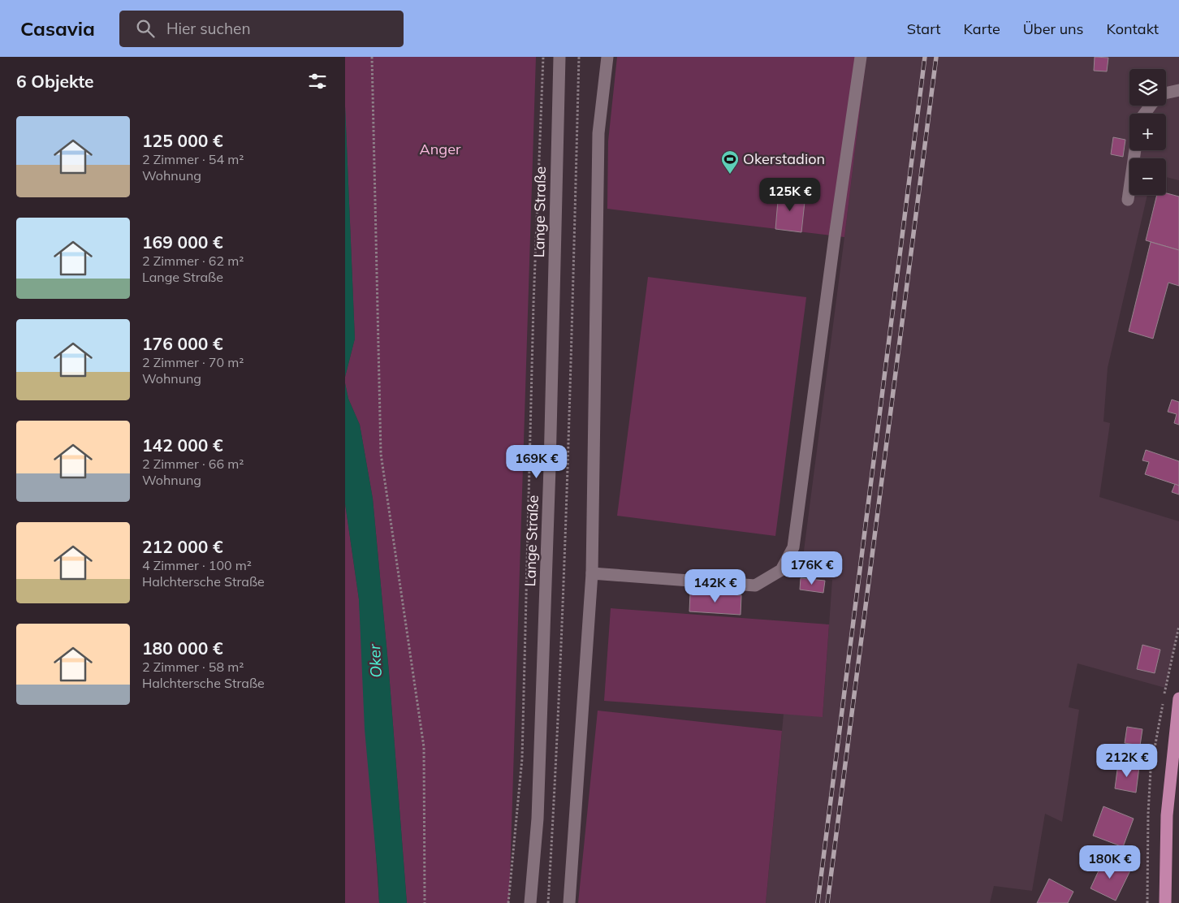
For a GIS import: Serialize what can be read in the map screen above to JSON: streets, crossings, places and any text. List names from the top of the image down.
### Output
{
  "streets": {
    "street": ["Lange Straße"]
  },
  "water": ["Oker"],
  "parks": ["Anger"],
  "places": {
    "sports": ["Okerstadion"]
  },
  "page": {
    "header": "Casavia",
    "search": "Hier suchen",
    "nav": [
      "Start",
      "Karte",
      "Über uns",
      "Kontakt"
    ],
    "heading": "6 Objekte",
    "map_buttons": ["+", "−"],
    "list": [
      {
        "name": "125 000 €",
        "note": "2 Zimmer · 54 m² · Wohnung"
      },
      {
        "name": "169 000 €",
        "note": "2 Zimmer · 62 m² · Lange Straße"
      },
      {
        "name": "176 000 €",
        "note": "2 Zimmer · 70 m² · Wohnung"
      },
      {
        "name": "142 000 €",
        "note": "2 Zimmer · 66 m² · Wohnung"
      },
      {
        "name": "212 000 €",
        "note": "4 Zimmer · 100 m² · Halchtersche Straße"
      },
      {
        "name": "180 000 €",
        "note": "2 Zimmer · 58 m² · Halchtersche Straße"
      }
    ],
    "price": [
      "125K €",
      "169K €",
      "176K €",
      "142K €",
      "212K €",
      "180K €"
    ]
  }
}
